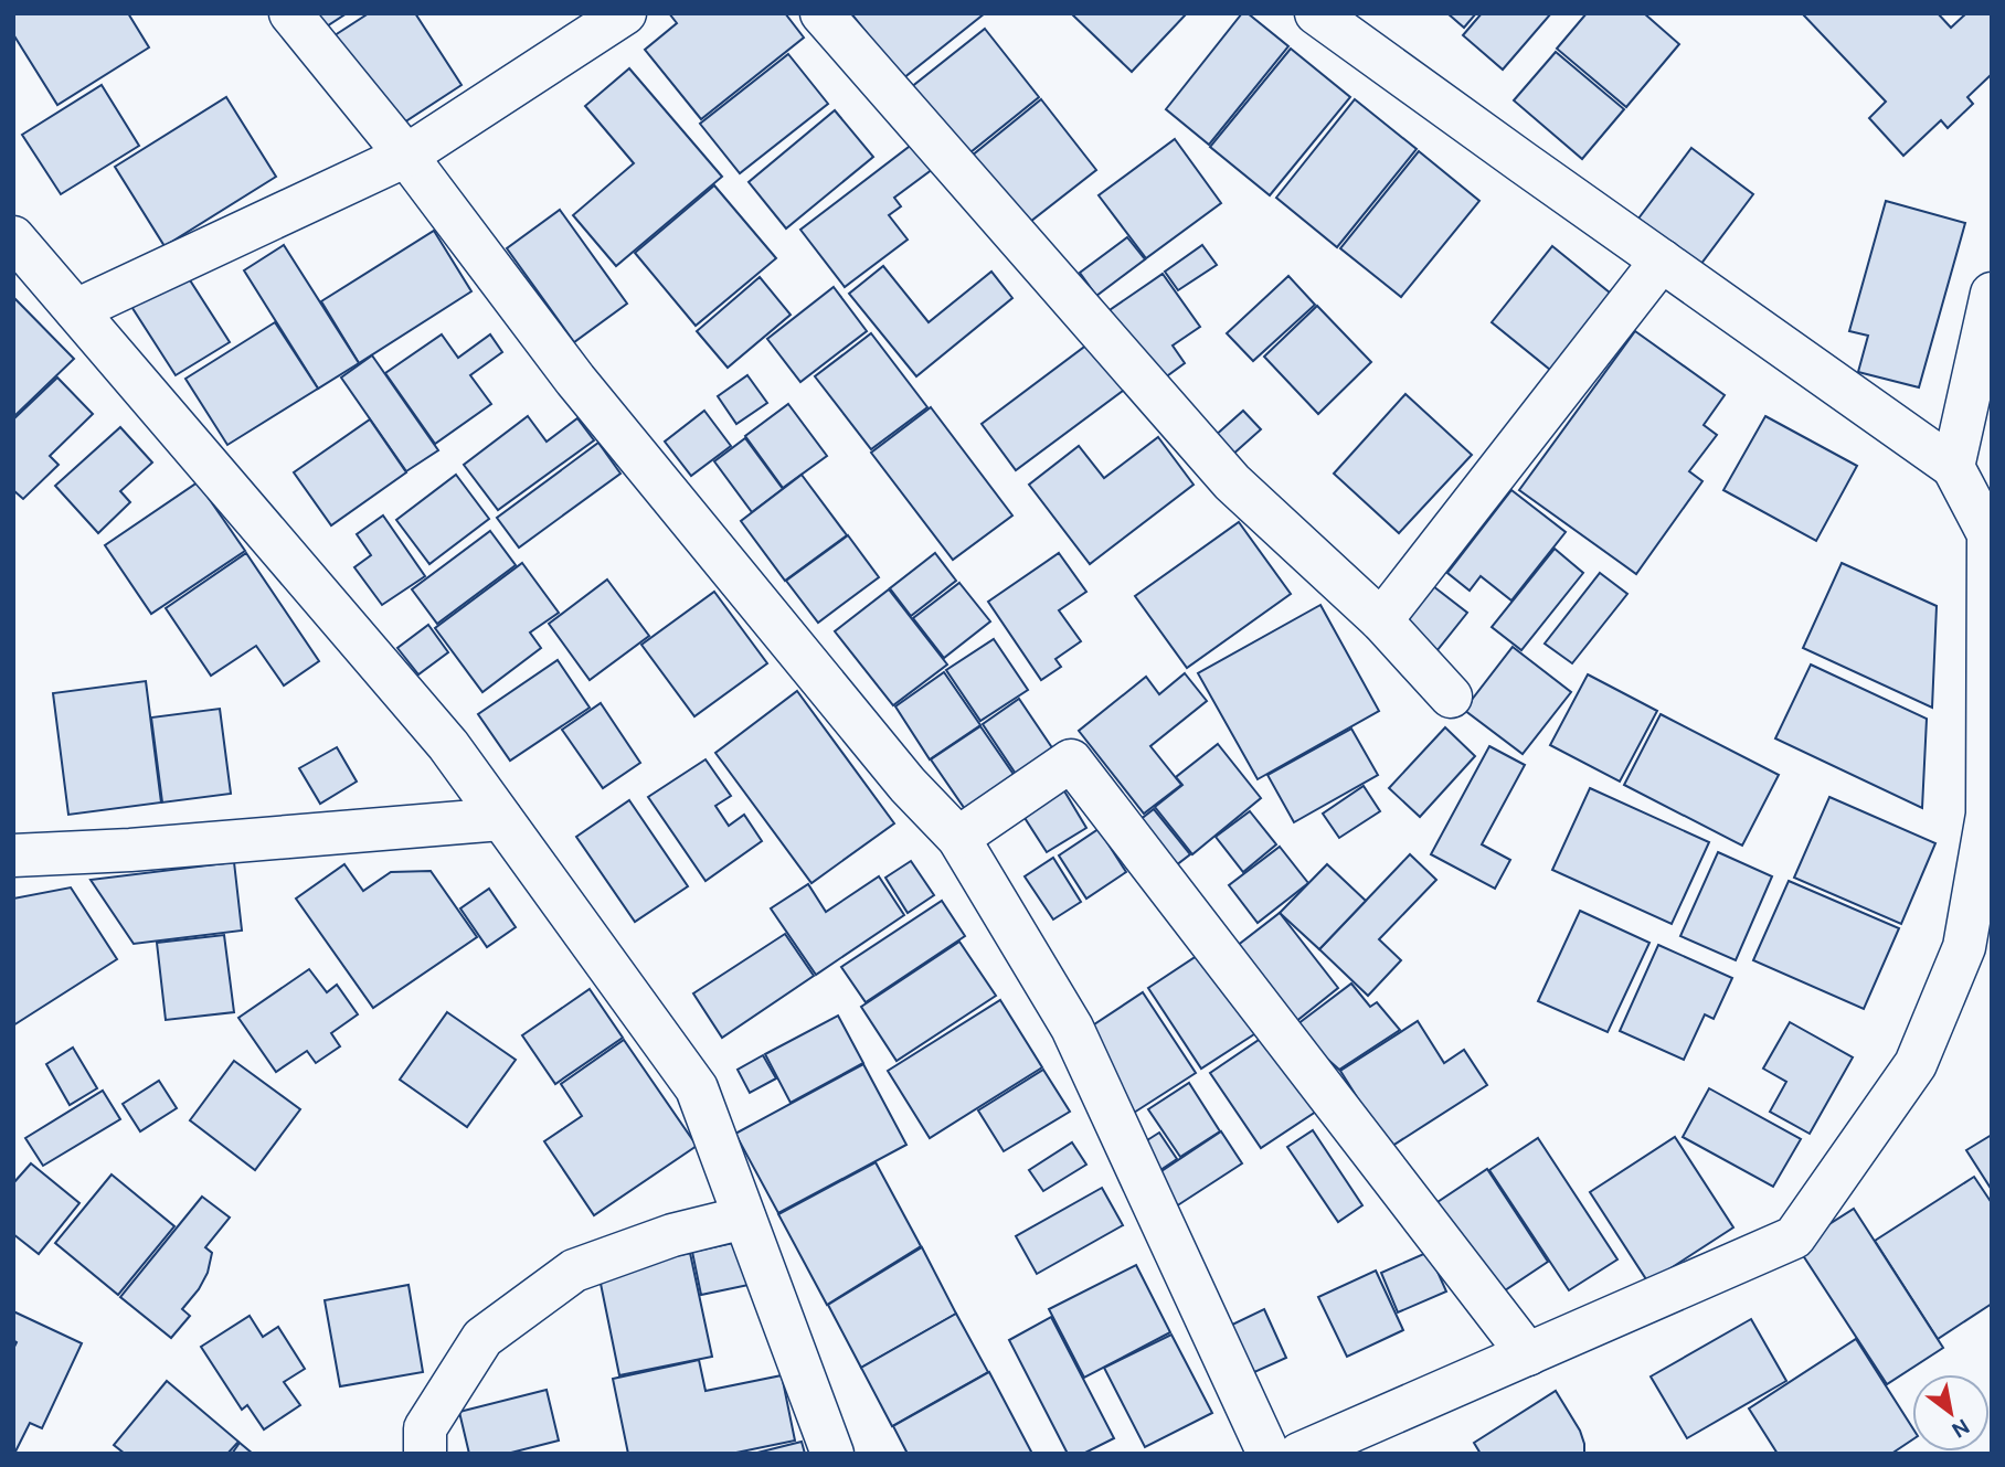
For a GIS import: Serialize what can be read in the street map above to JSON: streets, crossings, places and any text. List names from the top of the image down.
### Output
{
  "north": "bottom right"
}
